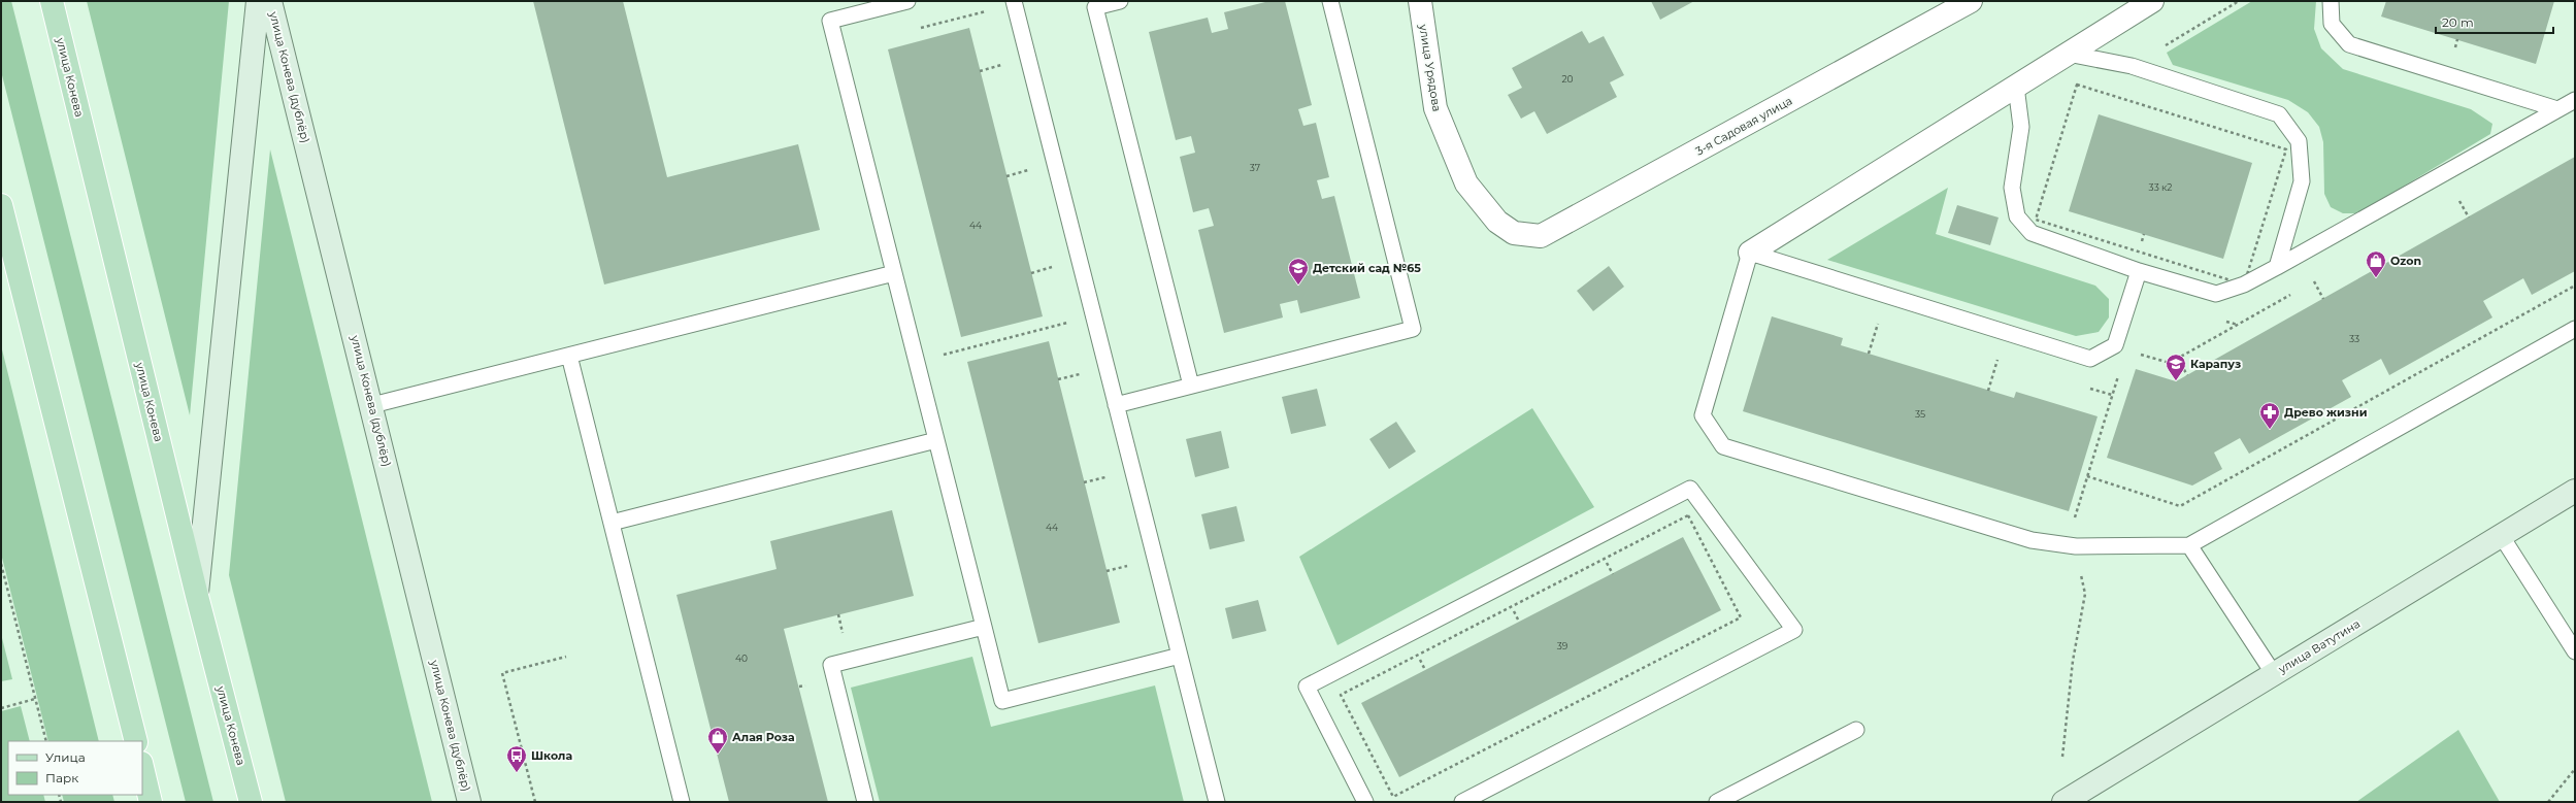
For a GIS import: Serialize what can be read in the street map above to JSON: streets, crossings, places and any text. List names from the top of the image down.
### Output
{
  "streets": {
    "main road": ["улица Конева", "улица Конева (дублёр)", "улица Ватутина"],
    "street": ["улица Урядова", "3-я Садовая улица"]
  },
  "crossings": [
    ["улица Урядова", "3-я Садовая улица"]
  ],
  "places": {
    "shop": ["Ozon", "Алая Роза"],
    "school or university": ["Детский сад №65", "Карапуз"],
    "pharmacy": ["Древо жизни"],
    "bus stop": ["Школа"]
  },
  "house_numbers": [
    "20",
    "37",
    "33 к2",
    "44",
    "33",
    "35",
    "44",
    "39",
    "40"
  ],
  "legend": ["Улица", "Парк"],
  "scale_bar": "20 m"
}
